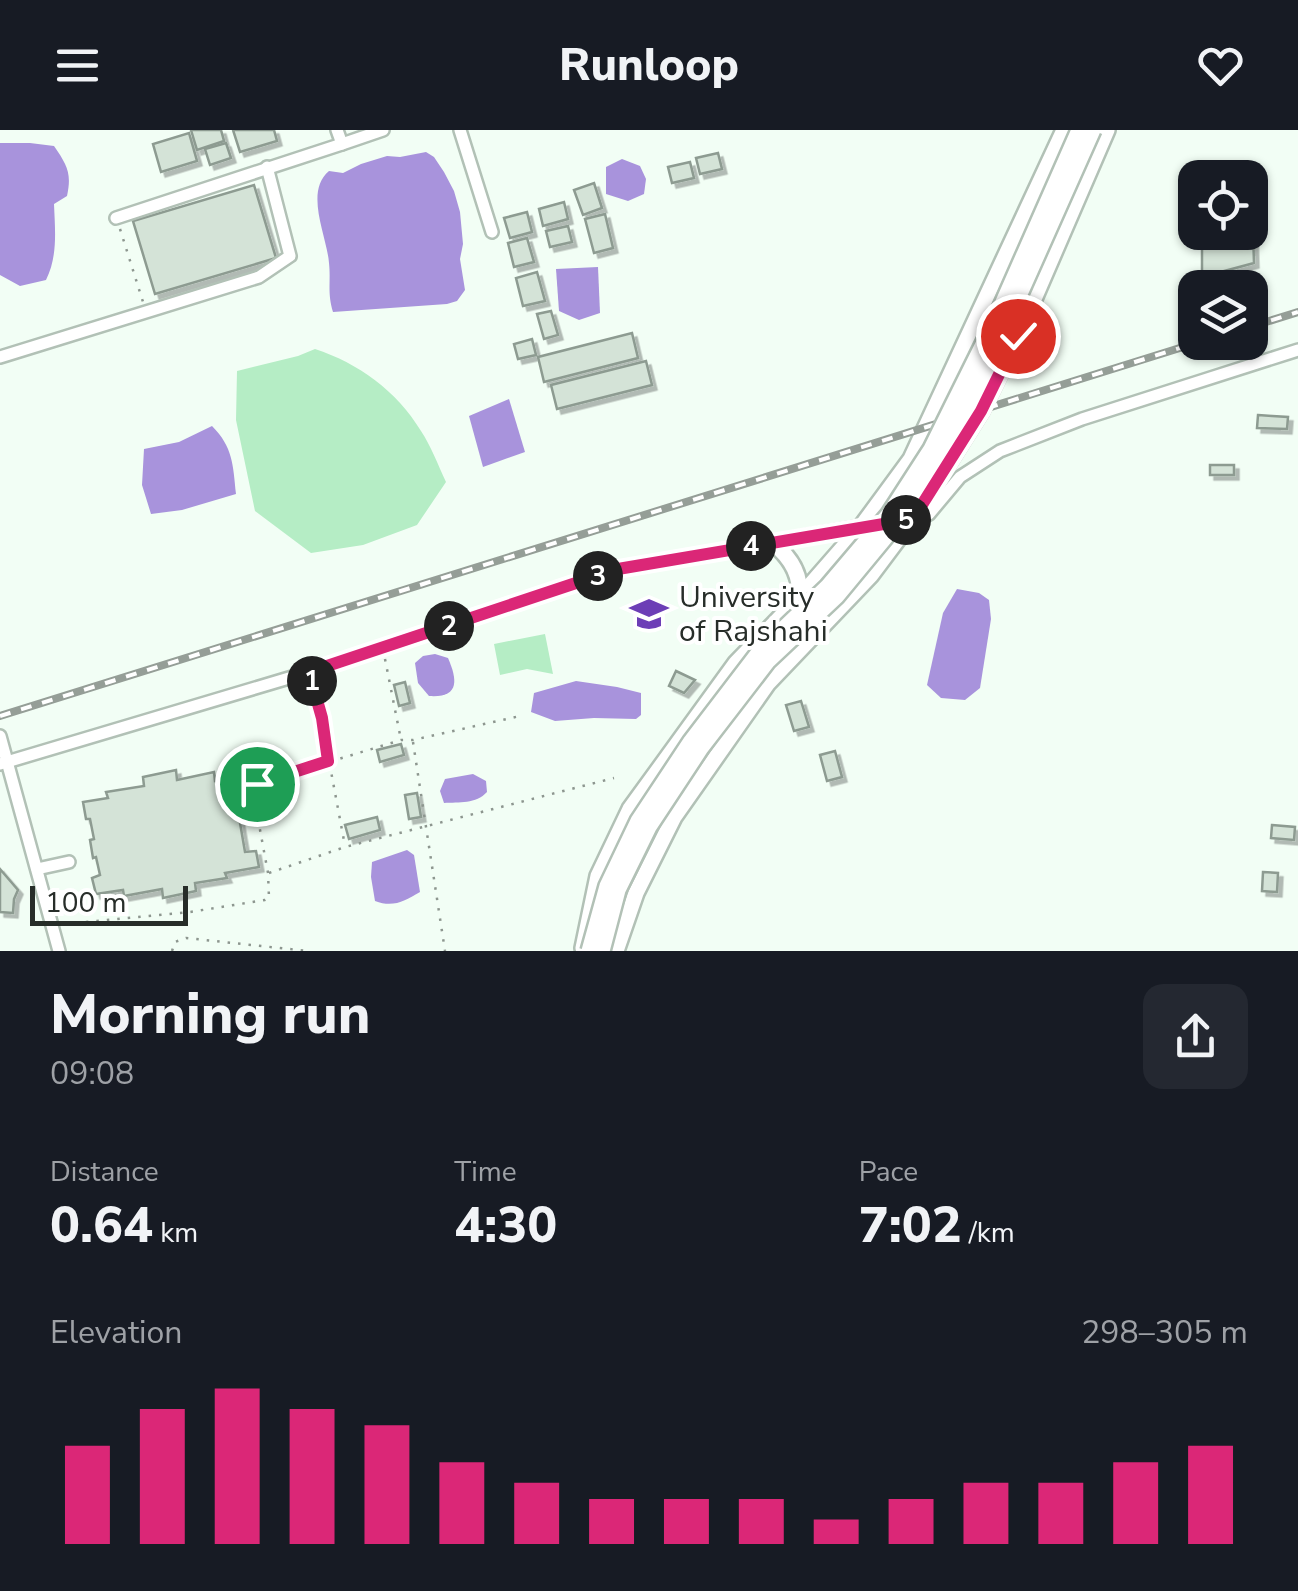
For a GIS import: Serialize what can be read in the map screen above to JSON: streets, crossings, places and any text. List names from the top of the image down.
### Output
{
  "places": {
    "school or university": ["University of Rajshahi"]
  },
  "scale_bar": "100 m",
  "page": {
    "header": "Runloop",
    "pins": [
      "5",
      "4",
      "3",
      "2",
      "1"
    ],
    "scale": "100 m",
    "heading": ["Morning run", "09:08"],
    "stats": [
      ["Distance", "0.64 km"],
      ["Time", "4:30"],
      ["Pace", "7:02 /km"]
    ],
    "chart": ["Elevation", "298–305 m"]
  }
}
